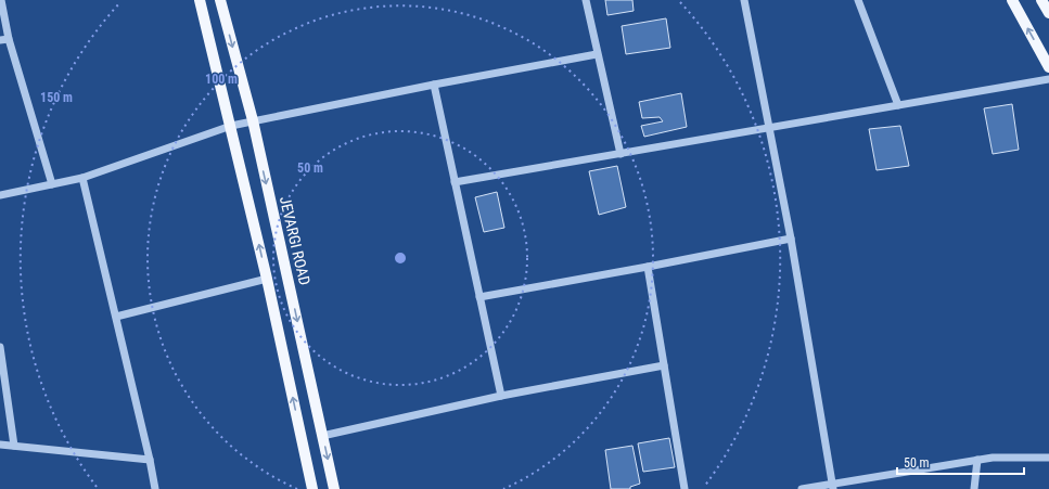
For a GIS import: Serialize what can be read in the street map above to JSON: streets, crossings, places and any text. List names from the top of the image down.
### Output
{
  "streets": {
    "main road": ["JEVARGI ROAD"]
  },
  "scale_bar": "50 m",
  "rings": ["100 m", "150 m", "50 m"]
}
